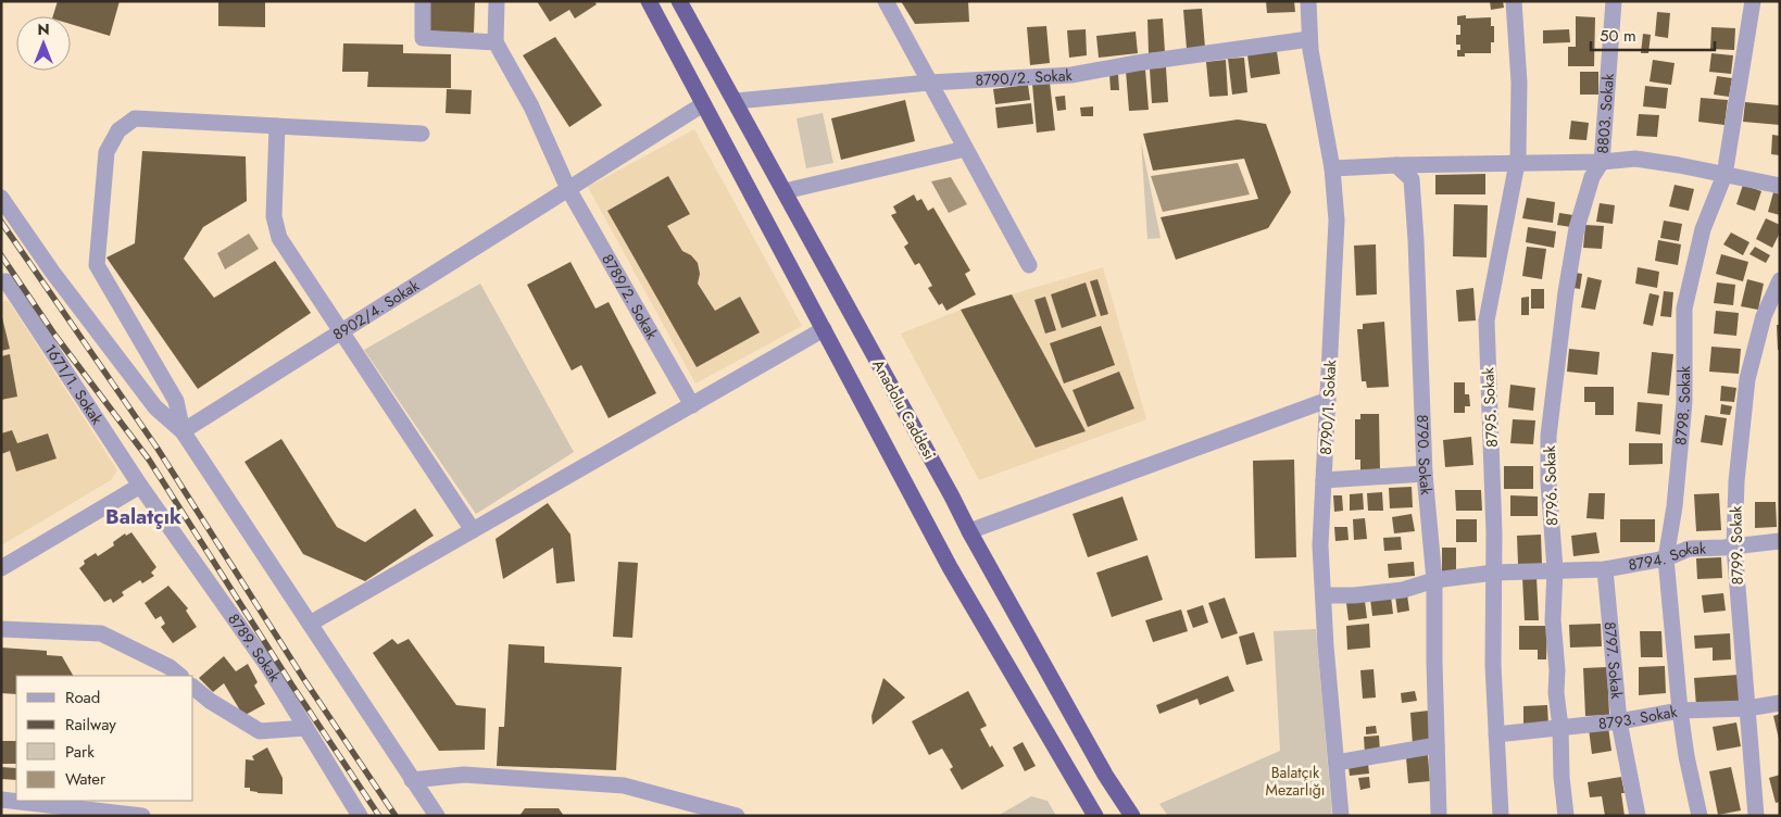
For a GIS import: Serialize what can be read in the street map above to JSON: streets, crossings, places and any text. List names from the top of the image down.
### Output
{
  "streets": {
    "highway": ["Anadolu Caddesi"],
    "street": [
      "8790/2. Sokak",
      "8803. Sokak",
      "8789/2. Sokak",
      "8902/4. Sokak",
      "1671/1. Sokak",
      "8798. Sokak",
      "8790/1. Sokak",
      "8795. Sokak",
      "8790. Sokak",
      "8796. Sokak",
      "8799. Sokak",
      "8794. Sokak",
      "8789. Sokak",
      "8797. Sokak",
      "8793. Sokak"
    ]
  },
  "crossings": [
    ["8790/2. Sokak", "8790/1. Sokak"],
    ["8790/2. Sokak", "Anadolu Caddesi"],
    ["8803. Sokak", "8796. Sokak"],
    ["8789/2. Sokak", "8902/4. Sokak"],
    ["1671/1. Sokak", "8789. Sokak"],
    ["8798. Sokak", "8794. Sokak"],
    ["8798. Sokak", "8793. Sokak"],
    ["8795. Sokak", "8794. Sokak"],
    ["8795. Sokak", "8793. Sokak"],
    ["8790. Sokak", "8794. Sokak"],
    ["8796. Sokak", "8794. Sokak"],
    ["8796. Sokak", "8793. Sokak"],
    ["8799. Sokak", "8794. Sokak"],
    ["8799. Sokak", "8793. Sokak"],
    ["8794. Sokak", "8797. Sokak"],
    ["8797. Sokak", "8793. Sokak"]
  ],
  "districts": ["Balatçık"],
  "parks": ["Balatçık Mezarlığı"],
  "legend": [
    "Road",
    "Railway",
    "Park",
    "Water"
  ],
  "scale_bar": "50 m",
  "north": "top"
}
